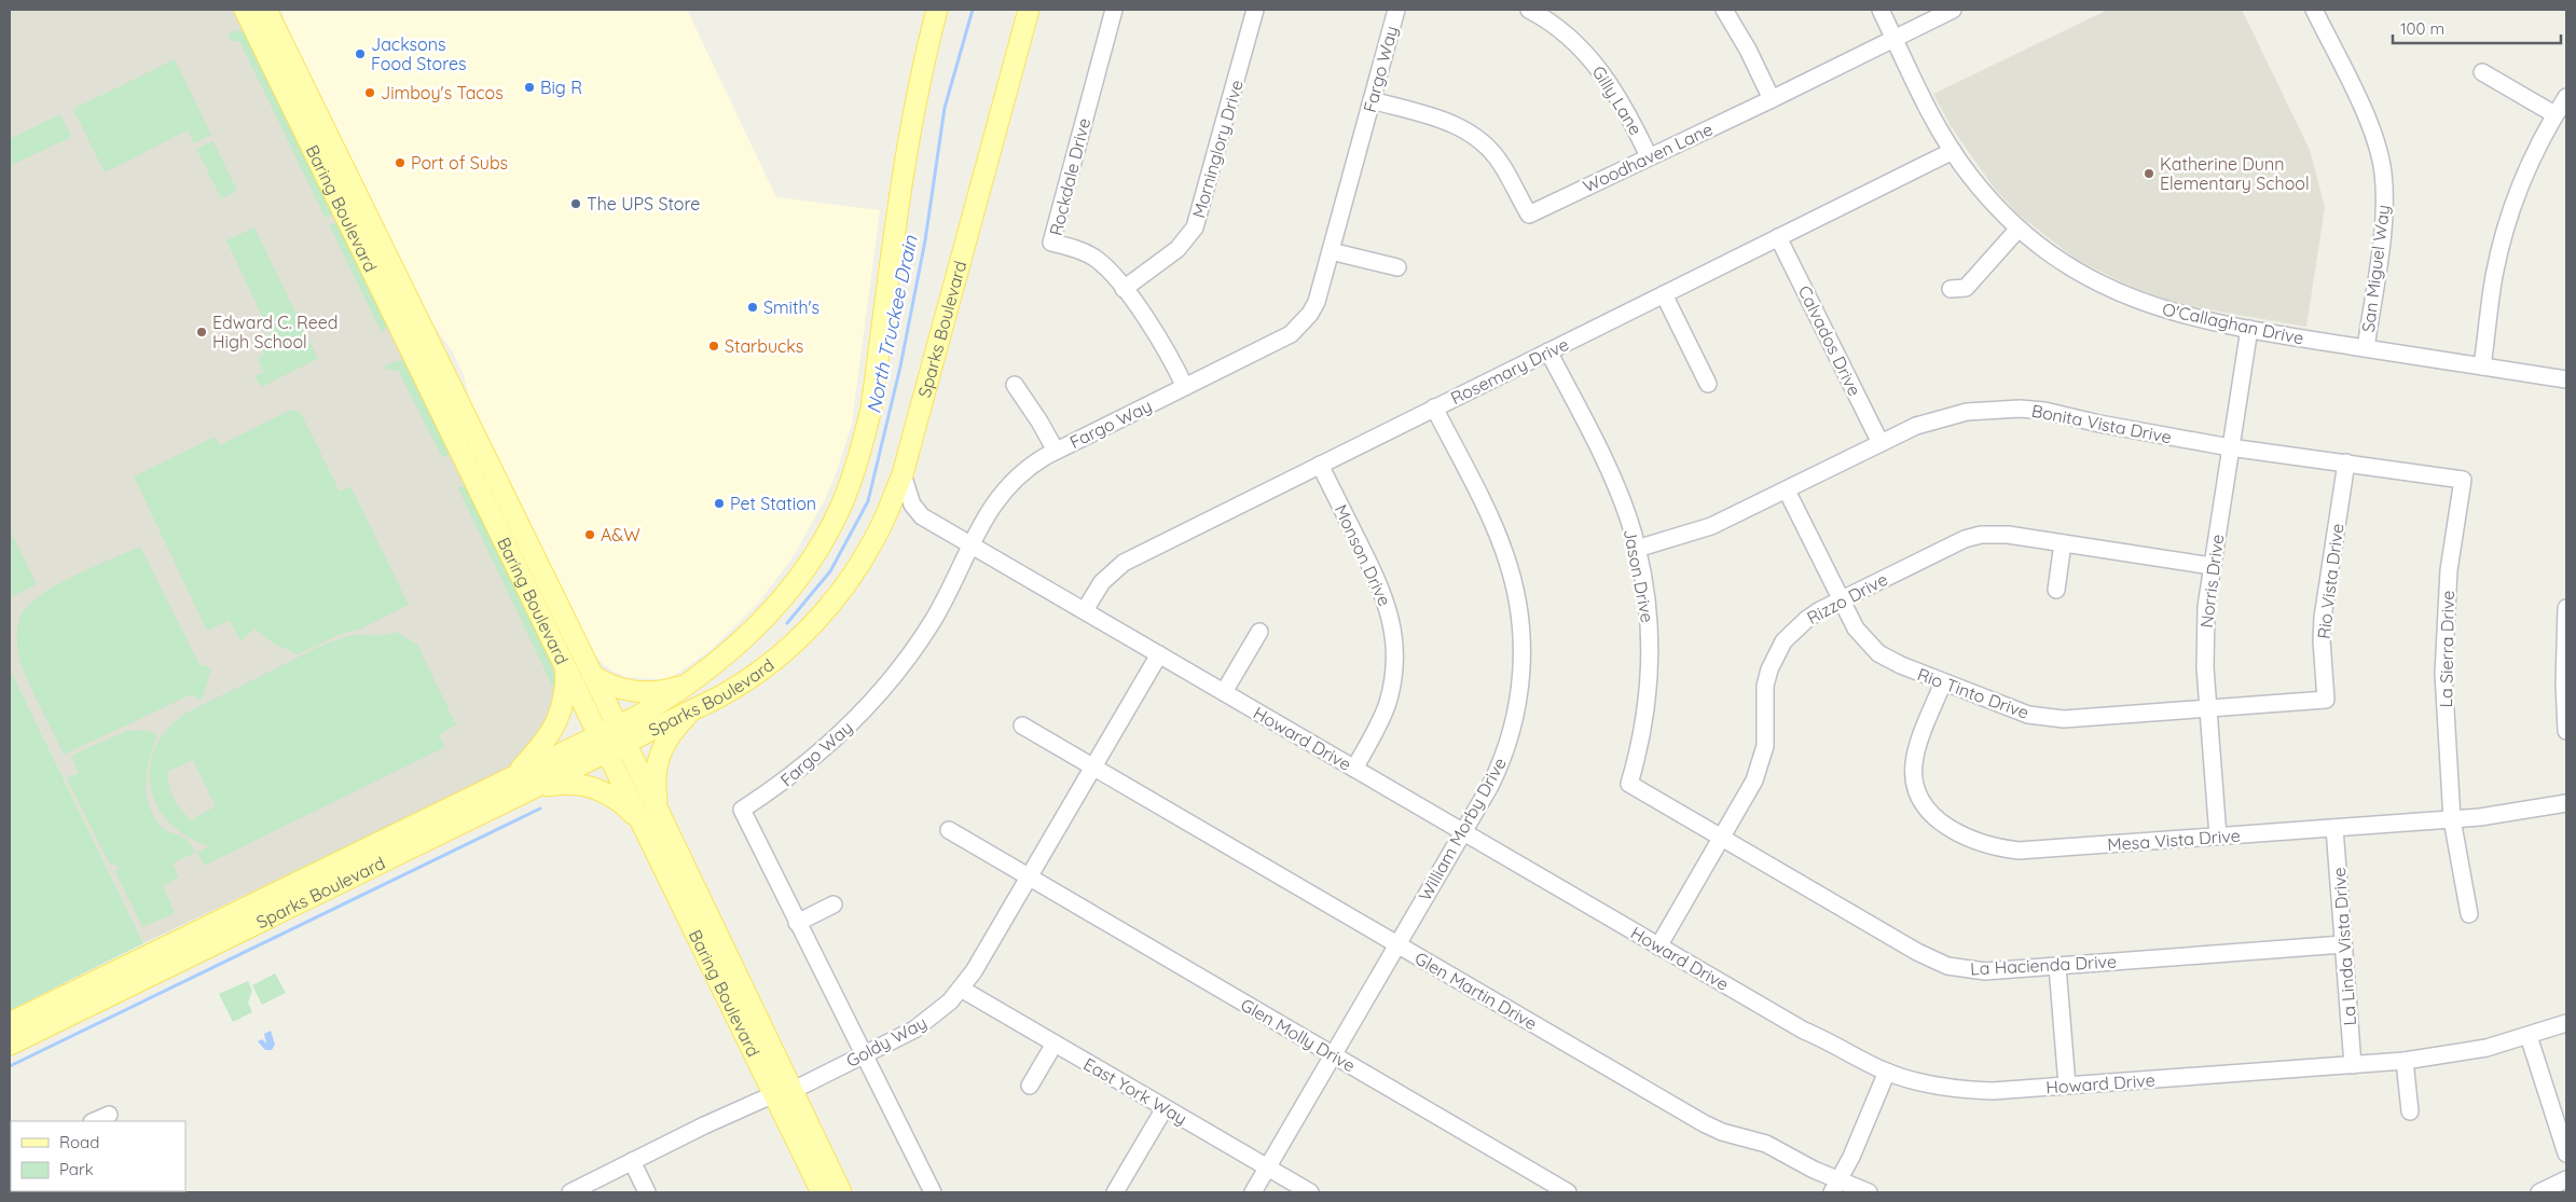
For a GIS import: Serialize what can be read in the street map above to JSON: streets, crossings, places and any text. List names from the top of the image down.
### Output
{
  "streets": {
    "main road": ["Baring Boulevard", "Sparks Boulevard"],
    "street": [
      "Fargo Way",
      "Gilly Lane",
      "Morninglory Drive",
      "Woodhaven Lane",
      "Rockdale Drive",
      "San Miguel Way",
      "O'Callaghan Drive",
      "Calvados Drive",
      "Rosemary Drive",
      "Bonita Vista Drive",
      "Monson Drive",
      "Jason Drive",
      "Norris Drive",
      "Rio Vista Drive",
      "Rizzo Drive",
      "La Sierra Drive",
      "Rio Tinto Drive",
      "Howard Drive",
      "William Morby Drive",
      "Mesa Vista Drive",
      "La Linda Vista Drive",
      "La Hacienda Drive",
      "Glen Martin Drive",
      "Glen Molly Drive",
      "Goldy Way",
      "East York Way"
    ]
  },
  "crossings": [
    ["Fargo Way", "Woodhaven Lane"],
    ["Fargo Way", "Rockdale Drive"],
    ["Fargo Way", "Howard Drive"],
    ["Gilly Lane", "Woodhaven Lane"],
    ["Morninglory Drive", "Rockdale Drive"],
    ["Woodhaven Lane", "O'Callaghan Drive"],
    ["Baring Boulevard", "Sparks Boulevard"],
    ["Baring Boulevard", "Goldy Way"],
    ["San Miguel Way", "O'Callaghan Drive"],
    ["O'Callaghan Drive", "Rosemary Drive"],
    ["O'Callaghan Drive", "Norris Drive"],
    ["Sparks Boulevard", "Howard Drive"],
    ["Calvados Drive", "Rosemary Drive"],
    ["Calvados Drive", "Bonita Vista Drive"],
    ["Rosemary Drive", "Monson Drive"],
    ["Rosemary Drive", "Jason Drive"],
    ["Rosemary Drive", "Howard Drive"],
    ["Rosemary Drive", "William Morby Drive"],
    ["Bonita Vista Drive", "Jason Drive"],
    ["Bonita Vista Drive", "Norris Drive"],
    ["Bonita Vista Drive", "Rio Vista Drive"],
    ["Bonita Vista Drive", "La Sierra Drive"],
    ["Bonita Vista Drive", "Rio Tinto Drive"],
    ["Monson Drive", "Howard Drive"],
    ["Jason Drive", "La Hacienda Drive"],
    ["Norris Drive", "Rizzo Drive"],
    ["Norris Drive", "Rio Tinto Drive"],
    ["Norris Drive", "Mesa Vista Drive"],
    ["Rio Vista Drive", "Rio Tinto Drive"],
    ["Rizzo Drive", "Rio Tinto Drive"],
    ["Rizzo Drive", "Howard Drive"],
    ["Rizzo Drive", "La Hacienda Drive"],
    ["La Sierra Drive", "Mesa Vista Drive"],
    ["Rio Tinto Drive", "Mesa Vista Drive"],
    ["Howard Drive", "William Morby Drive"],
    ["Howard Drive", "La Linda Vista Drive"],
    ["Howard Drive", "Goldy Way"],
    ["William Morby Drive", "Glen Martin Drive"],
    ["William Morby Drive", "Glen Molly Drive"],
    ["William Morby Drive", "East York Way"],
    ["Mesa Vista Drive", "La Linda Vista Drive"],
    ["La Linda Vista Drive", "La Hacienda Drive"],
    ["Glen Martin Drive", "Goldy Way"],
    ["Glen Molly Drive", "Goldy Way"],
    ["Goldy Way", "East York Way"]
  ],
  "water": ["North Truckee Drain"],
  "places": [
    "Jacksons Food Stores",
    "Big R",
    "Jimboy's Tacos",
    "Port of Subs",
    "Katherine Dunn Elementary School",
    "The UPS Store",
    "Smith's",
    "Edward C. Reed High School",
    "Starbucks",
    "Pet Station",
    "A&W"
  ],
  "legend": ["Road", "Park"],
  "scale_bar": "100 m"
}
